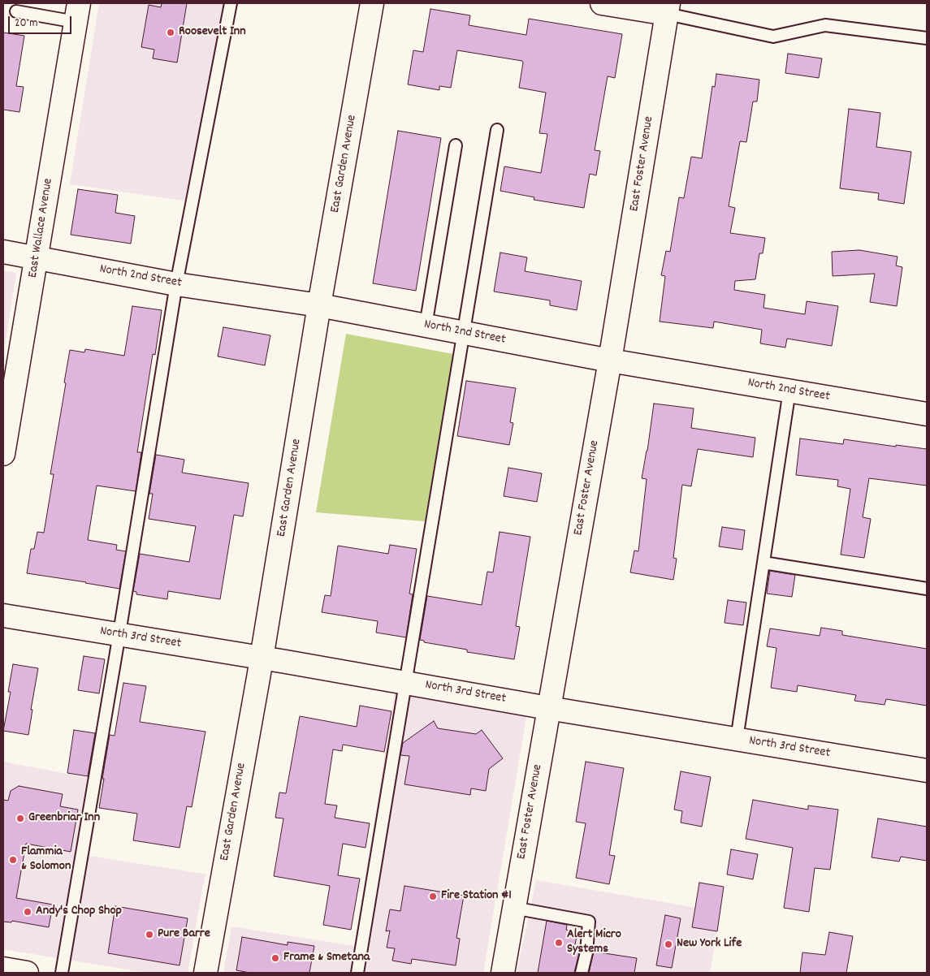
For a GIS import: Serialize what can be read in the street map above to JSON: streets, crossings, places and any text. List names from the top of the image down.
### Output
{
  "streets": {
    "street": [
      "East Garden Avenue",
      "East Foster Avenue",
      "East Wallace Avenue",
      "North 2nd Street",
      "North 3rd Street"
    ]
  },
  "crossings": [
    ["East Garden Avenue", "North 2nd Street"],
    ["East Garden Avenue", "North 3rd Street"],
    ["East Foster Avenue", "North 2nd Street"],
    ["East Foster Avenue", "North 3rd Street"],
    ["East Wallace Avenue", "North 2nd Street"]
  ],
  "places": [
    "Roosevelt Inn",
    "Greenbriar Inn",
    "Flammia & Solomon",
    "Fire Station #1",
    "Andy's Chop Shop",
    "Pure Barre",
    "Alert Micro Systems",
    "New York Life",
    "Frame & Smetana"
  ],
  "scale_bar": "20 m"
}
